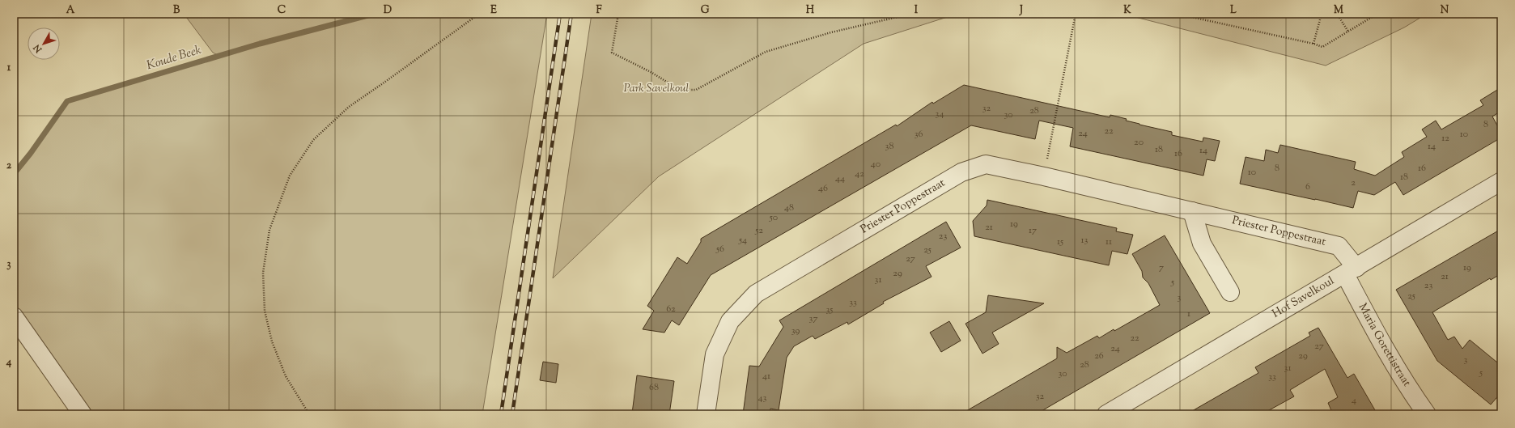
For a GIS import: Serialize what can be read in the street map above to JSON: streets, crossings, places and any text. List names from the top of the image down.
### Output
{
  "streets": {
    "street": ["Priester Poppestraat", "Hof Savelkoul", "Maria Gorettistraat"]
  },
  "crossings": [
    ["Priester Poppestraat", "Hof Savelkoul"],
    ["Priester Poppestraat", "Maria Gorettistraat"],
    ["Hof Savelkoul", "Maria Gorettistraat"]
  ],
  "water": ["Koude Beek"],
  "parks": ["Park Savelkoul"],
  "house_numbers": [
    "32",
    "28",
    "34",
    "30",
    "8",
    "22",
    "24",
    "36",
    "10",
    "12",
    "20",
    "38",
    "14",
    "18",
    "14",
    "16",
    "40",
    "8",
    "16",
    "10",
    "42",
    "18",
    "44",
    "2",
    "6",
    "46",
    "48",
    "50",
    "19",
    "21",
    "52",
    "17",
    "23",
    "54",
    "13",
    "15",
    "11",
    "56",
    "25",
    "27",
    "7",
    "19",
    "29",
    "21",
    "31",
    "5",
    "23",
    "25",
    "3",
    "33",
    "62",
    "35",
    "1",
    "37",
    "39",
    "22",
    "27",
    "24",
    "26",
    "29",
    "3",
    "28",
    "31",
    "5",
    "30",
    "41",
    "33",
    "68",
    "32",
    "43",
    "4"
  ],
  "north": "bottom left",
  "grid": {
    "columns": [
      "A",
      "B",
      "C",
      "D",
      "E",
      "F",
      "G",
      "H",
      "I",
      "J",
      "K",
      "L",
      "M",
      "N"
    ],
    "rows": [
      "1",
      "2",
      "3",
      "4"
    ]
  }
}
